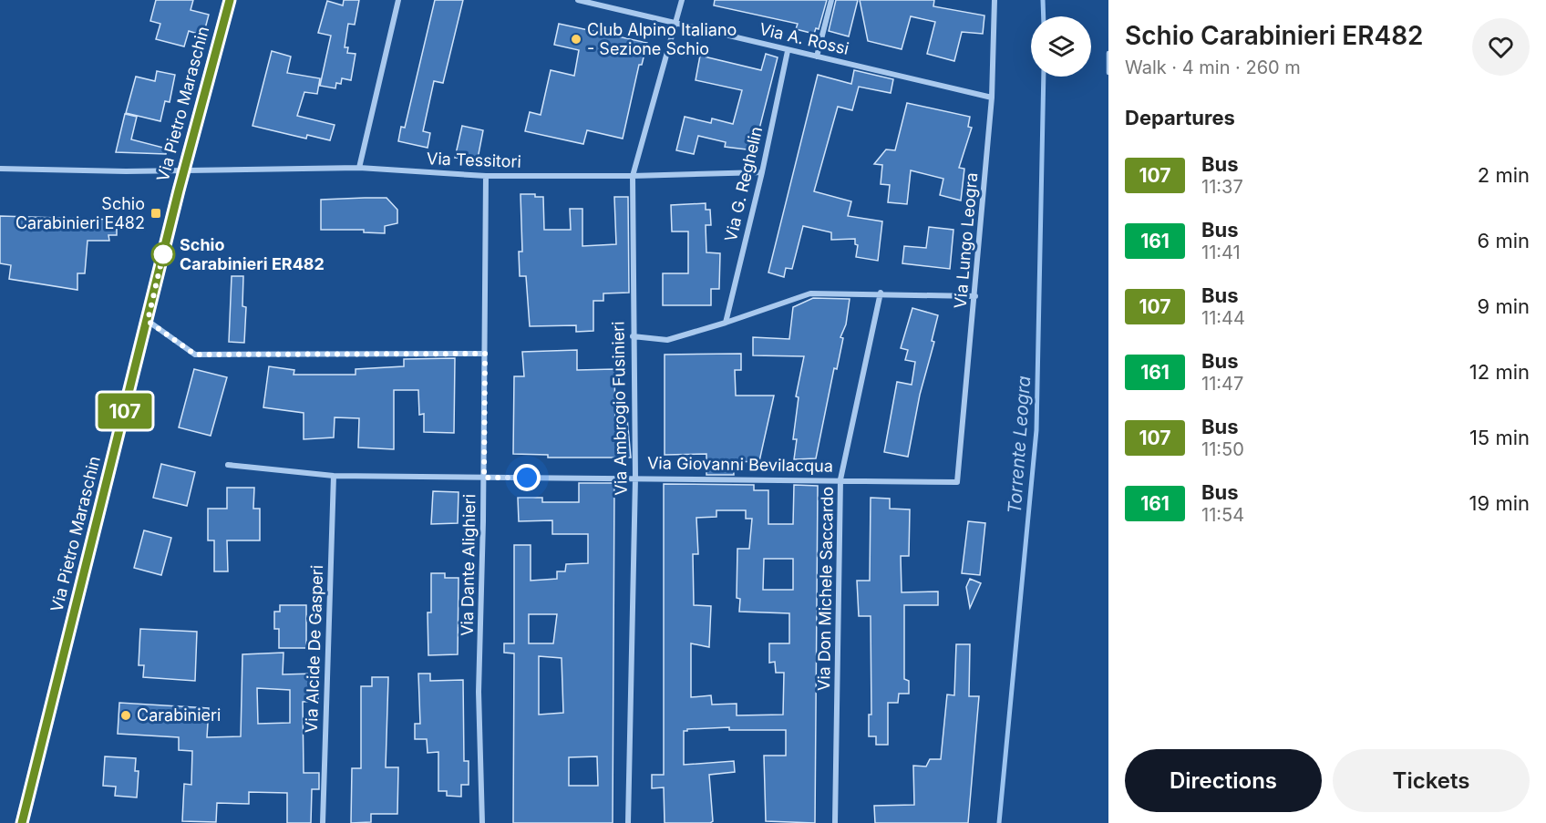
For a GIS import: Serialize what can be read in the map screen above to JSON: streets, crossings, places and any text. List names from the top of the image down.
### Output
{
  "streets": {
    "main road": ["Via Pietro Maraschin"],
    "street": [
      "Via A. Rossi",
      "Via Tessitori",
      "Via G. Reghelin",
      "Via Lungo Leogra",
      "Via Ambrogio Fusinieri",
      "Via Giovanni Bevilacqua",
      "Via Dante Alighieri",
      "Via Don Michele Saccardo",
      "Via Alcide De Gasperi"
    ]
  },
  "crossings": [
    ["Via A. Rossi", "Via G. Reghelin"],
    ["Via A. Rossi", "Via Lungo Leogra"],
    ["Via A. Rossi", "Via Ambrogio Fusinieri"],
    ["Via Pietro Maraschin", "Via Tessitori"],
    ["Via Tessitori", "Via G. Reghelin"],
    ["Via Tessitori", "Via Ambrogio Fusinieri"],
    ["Via Tessitori", "Via Dante Alighieri"],
    ["Via Lungo Leogra", "Via Giovanni Bevilacqua"],
    ["Via Ambrogio Fusinieri", "Via Giovanni Bevilacqua"],
    ["Via Giovanni Bevilacqua", "Via Dante Alighieri"],
    ["Via Giovanni Bevilacqua", "Via Don Michele Saccardo"],
    ["Via Giovanni Bevilacqua", "Via Alcide De Gasperi"]
  ],
  "water": ["Torrente Leogra"],
  "places": {
    "other": ["Club Alpino Italiano - Sezione Schio", "Schio Carabinieri ER482", "Carabinieri"],
    "transit": ["Schio Carabinieri E482"]
  },
  "lines": ["bus line 107"],
  "page": {
    "on_map": "107",
    "heading": [
      ["Schio Carabinieri ER482", "Walk · 4 min · 260 m"],
      "Departures"
    ],
    "list": [
      {
        "mark": "107",
        "name": "Bus",
        "note": "11:37",
        "value": "2 min"
      },
      {
        "mark": "161",
        "name": "Bus",
        "note": "11:41",
        "value": "6 min"
      },
      {
        "mark": "107",
        "name": "Bus",
        "note": "11:44",
        "value": "9 min"
      },
      {
        "mark": "161",
        "name": "Bus",
        "note": "11:47",
        "value": "12 min"
      },
      {
        "mark": "107",
        "name": "Bus",
        "note": "11:50",
        "value": "15 min"
      },
      {
        "mark": "161",
        "name": "Bus",
        "note": "11:54",
        "value": "19 min"
      }
    ],
    "buttons": ["Directions", "Tickets"]
  }
}
